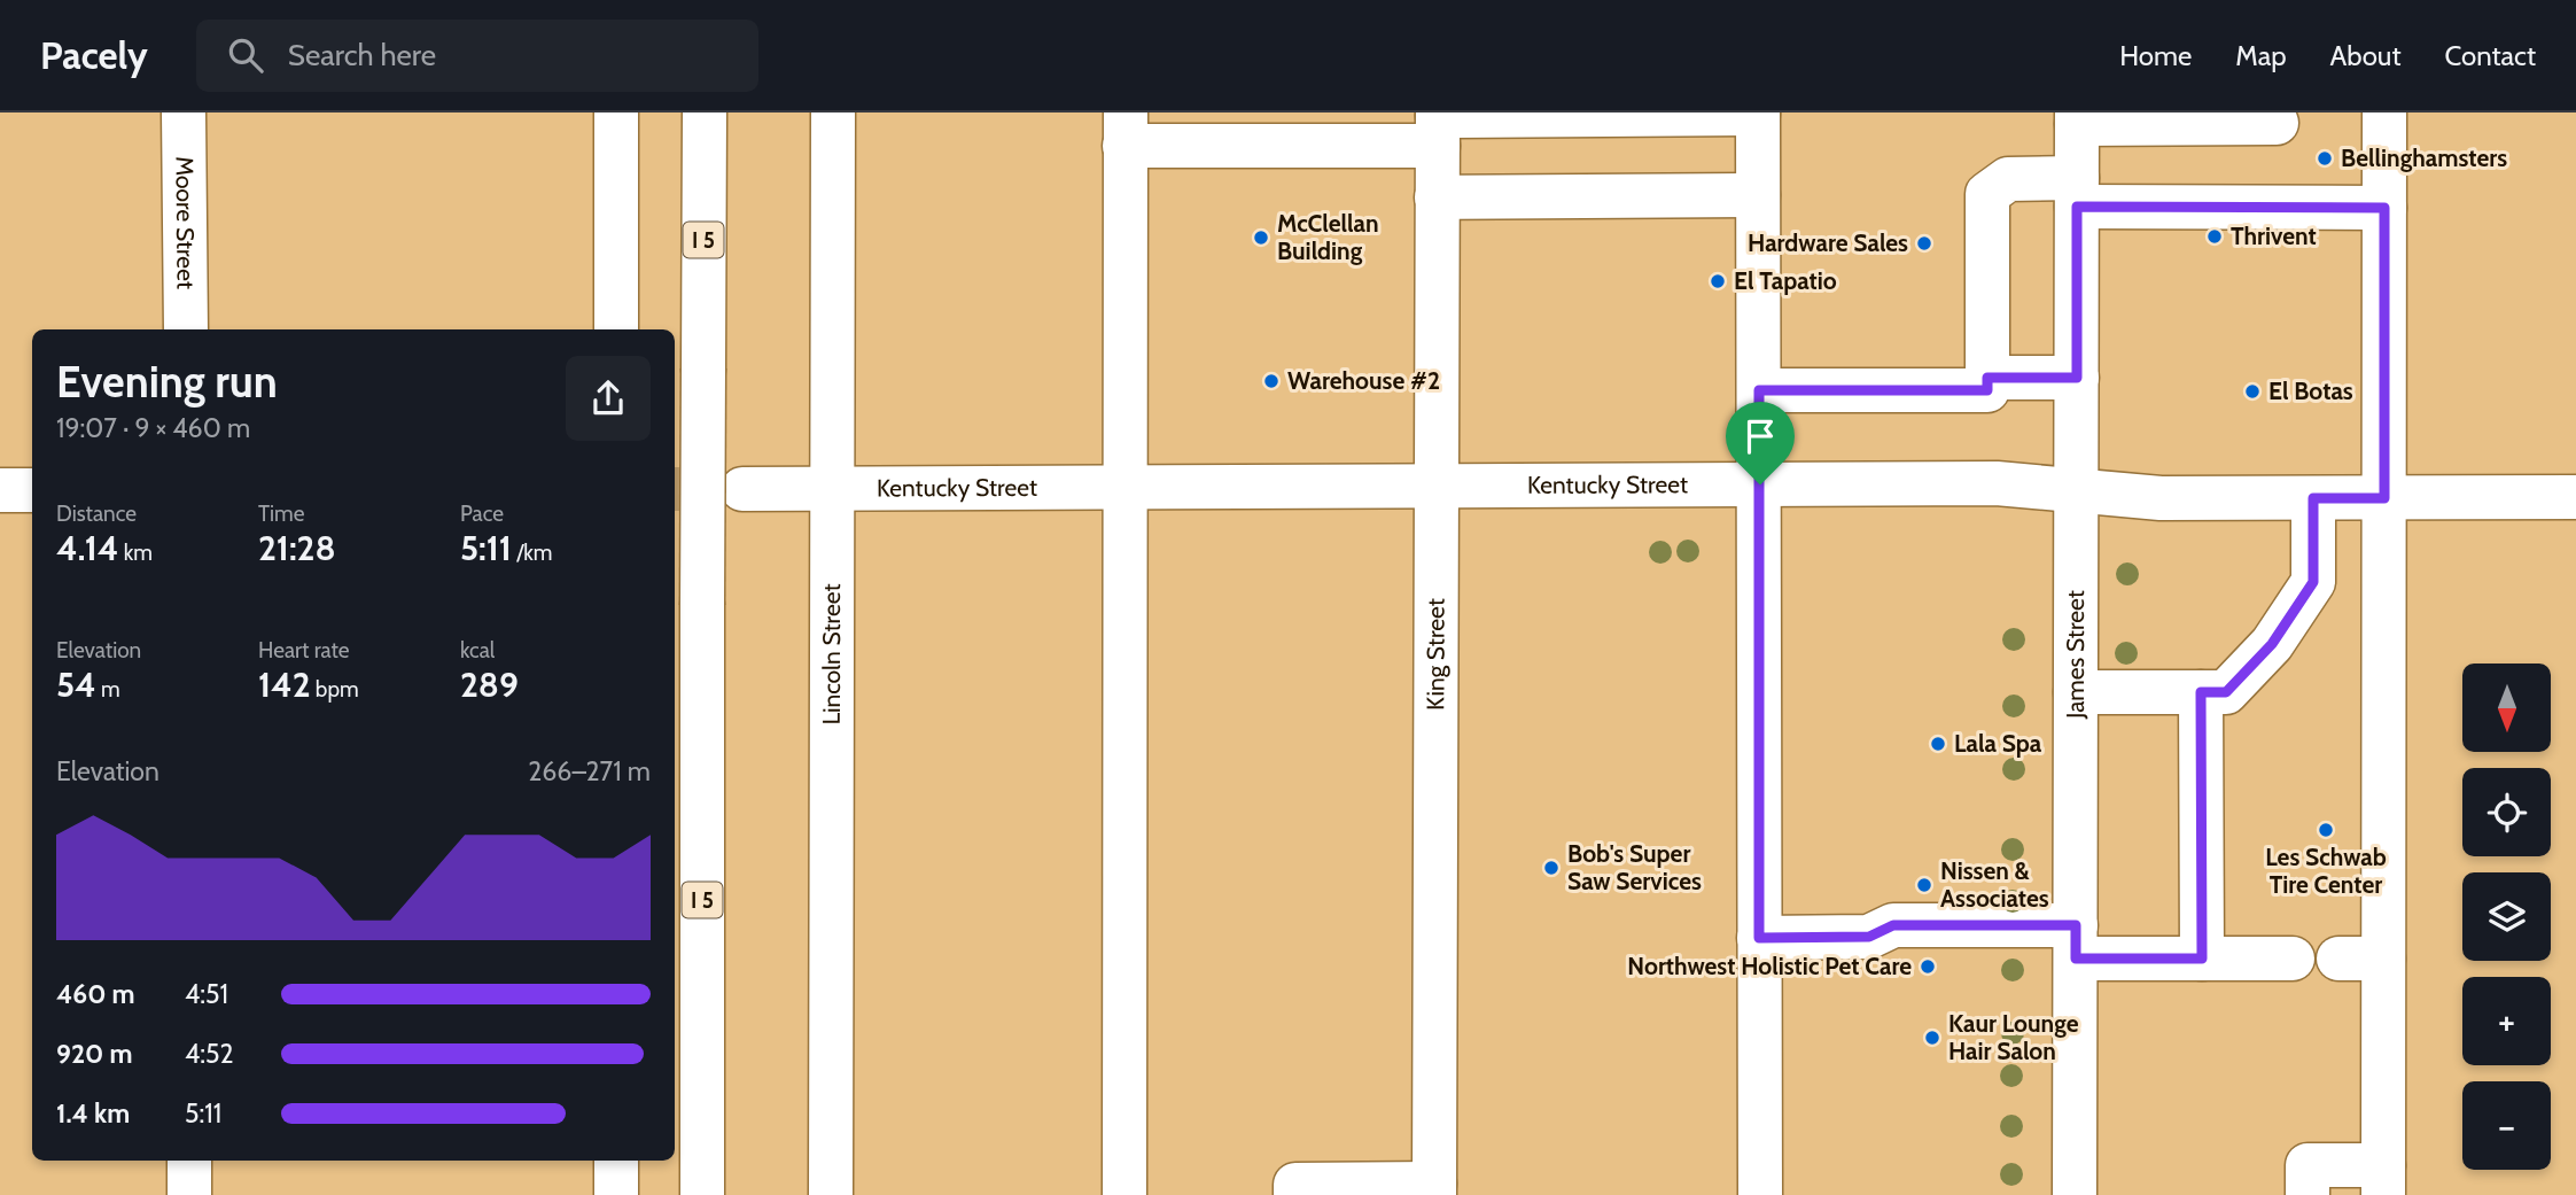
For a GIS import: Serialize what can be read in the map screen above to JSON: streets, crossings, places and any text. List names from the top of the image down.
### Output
{
  "streets": {
    "main road": [
      "Moore Street",
      "I 5",
      "Kentucky Street",
      "Lincoln Street",
      "King Street",
      "James Street"
    ]
  },
  "crossings": [
    ["Kentucky Street", "Lincoln Street"],
    ["Kentucky Street", "King Street"],
    ["Kentucky Street", "James Street"]
  ],
  "places": [
    "Bellinghamsters",
    "Thrivent",
    "McClellan Building",
    "Hardware Sales",
    "El Tapatio",
    "Warehouse #2",
    "El Botas",
    "Lala Spa",
    "Les Schwab Tire Center",
    "Bob's Super Saw Services",
    "Nissen & Associates",
    "Northwest Holistic Pet Care",
    "Kaur Lounge Hair Salon"
  ],
  "north": "bottom",
  "page": {
    "header": "Pacely",
    "search": "Search here",
    "nav": [
      "Home",
      "Map",
      "About",
      "Contact"
    ],
    "heading": ["Evening run", "19:07 · 9 × 460 m"],
    "stats": [
      ["Distance", "4.14 km"],
      ["Time", "21:28"],
      ["Pace", "5:11 /km"],
      ["Elevation", "54 m"],
      ["Heart rate", "142 bpm"],
      ["kcal", "289"]
    ],
    "map_buttons": ["+", "−"],
    "chart": ["Elevation", "266–271 m"],
    "list": [
      {
        "name": "460 m",
        "note": "4:51"
      },
      {
        "name": "920 m",
        "note": "4:52"
      },
      {
        "name": "1.4 km",
        "note": "5:11"
      }
    ]
  }
}
